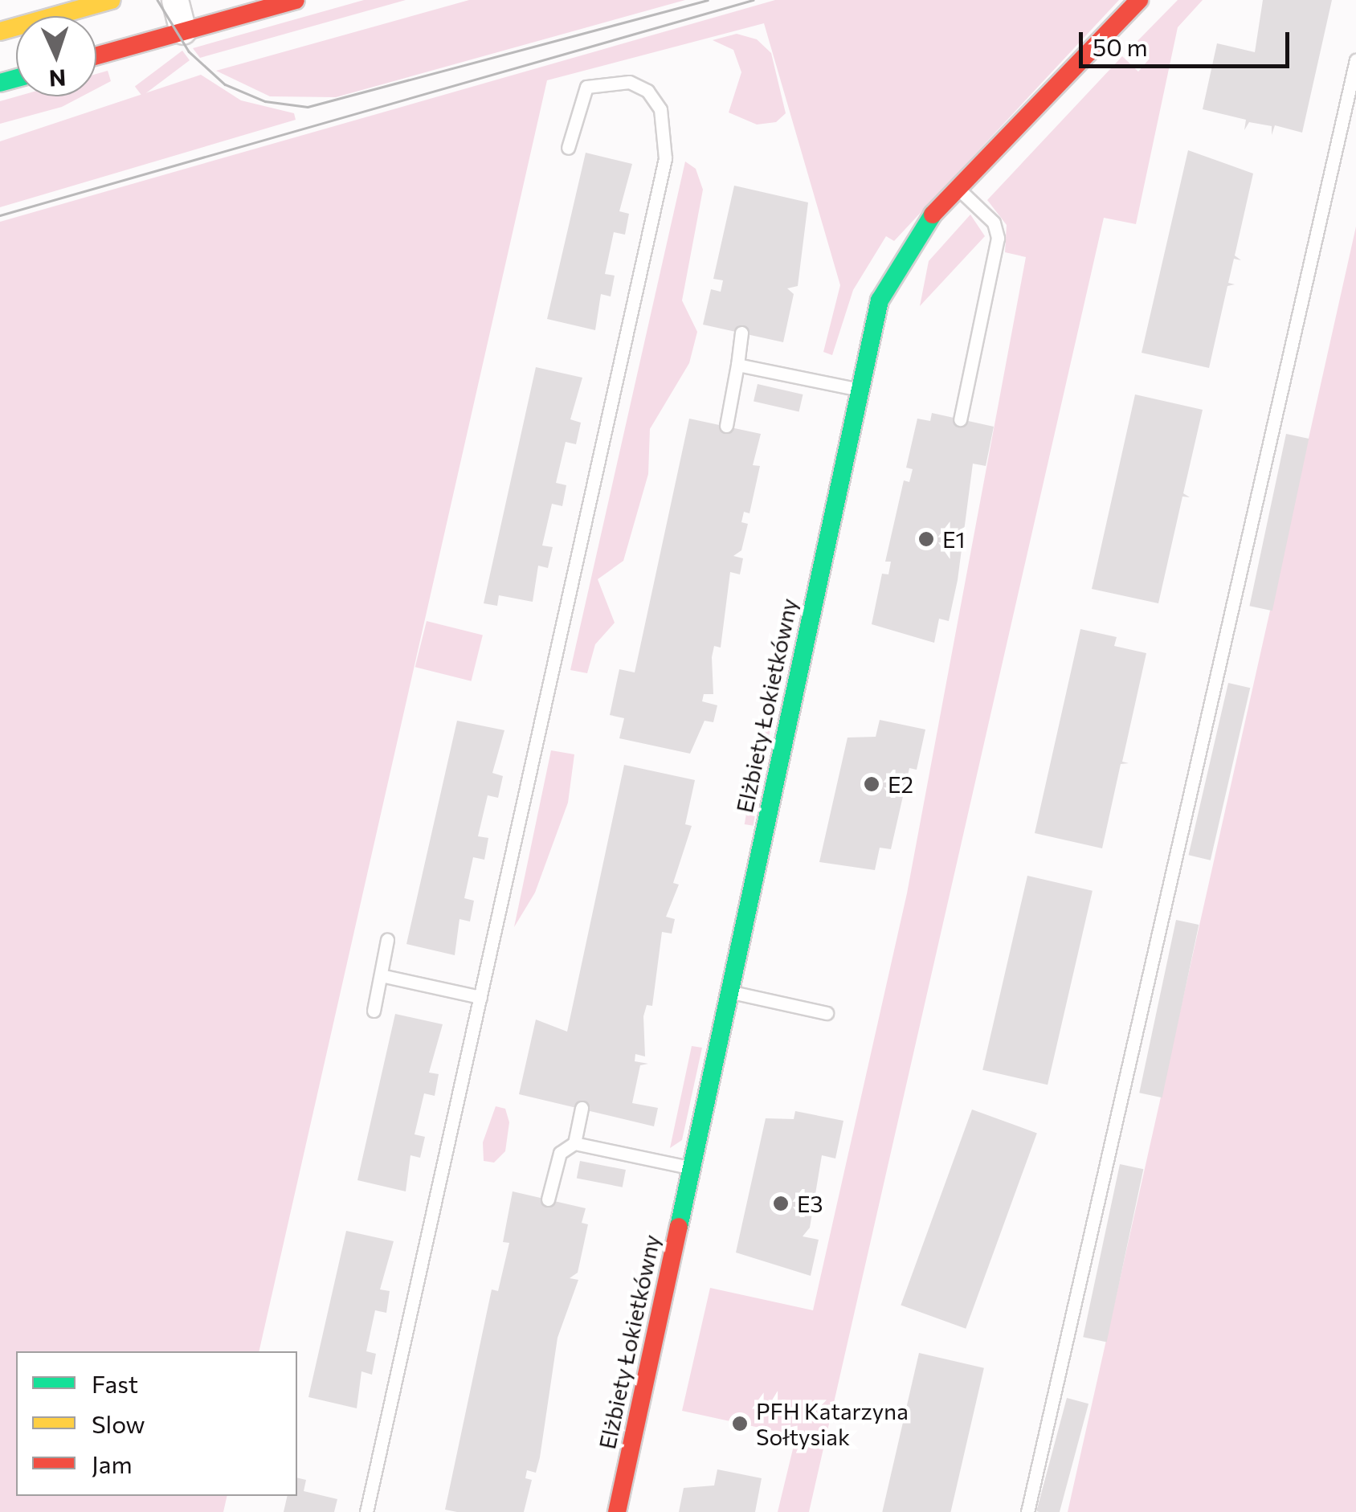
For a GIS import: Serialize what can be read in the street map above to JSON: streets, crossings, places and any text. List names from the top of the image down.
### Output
{
  "streets": {
    "street": ["Elżbiety Łokietkówny"]
  },
  "places": [
    "E1",
    "E2",
    "E3",
    "PFH Katarzyna Sołtysiak"
  ],
  "legend": ["Fast", "Slow", "Jam"],
  "scale_bar": "50 m",
  "north": "bottom"
}
